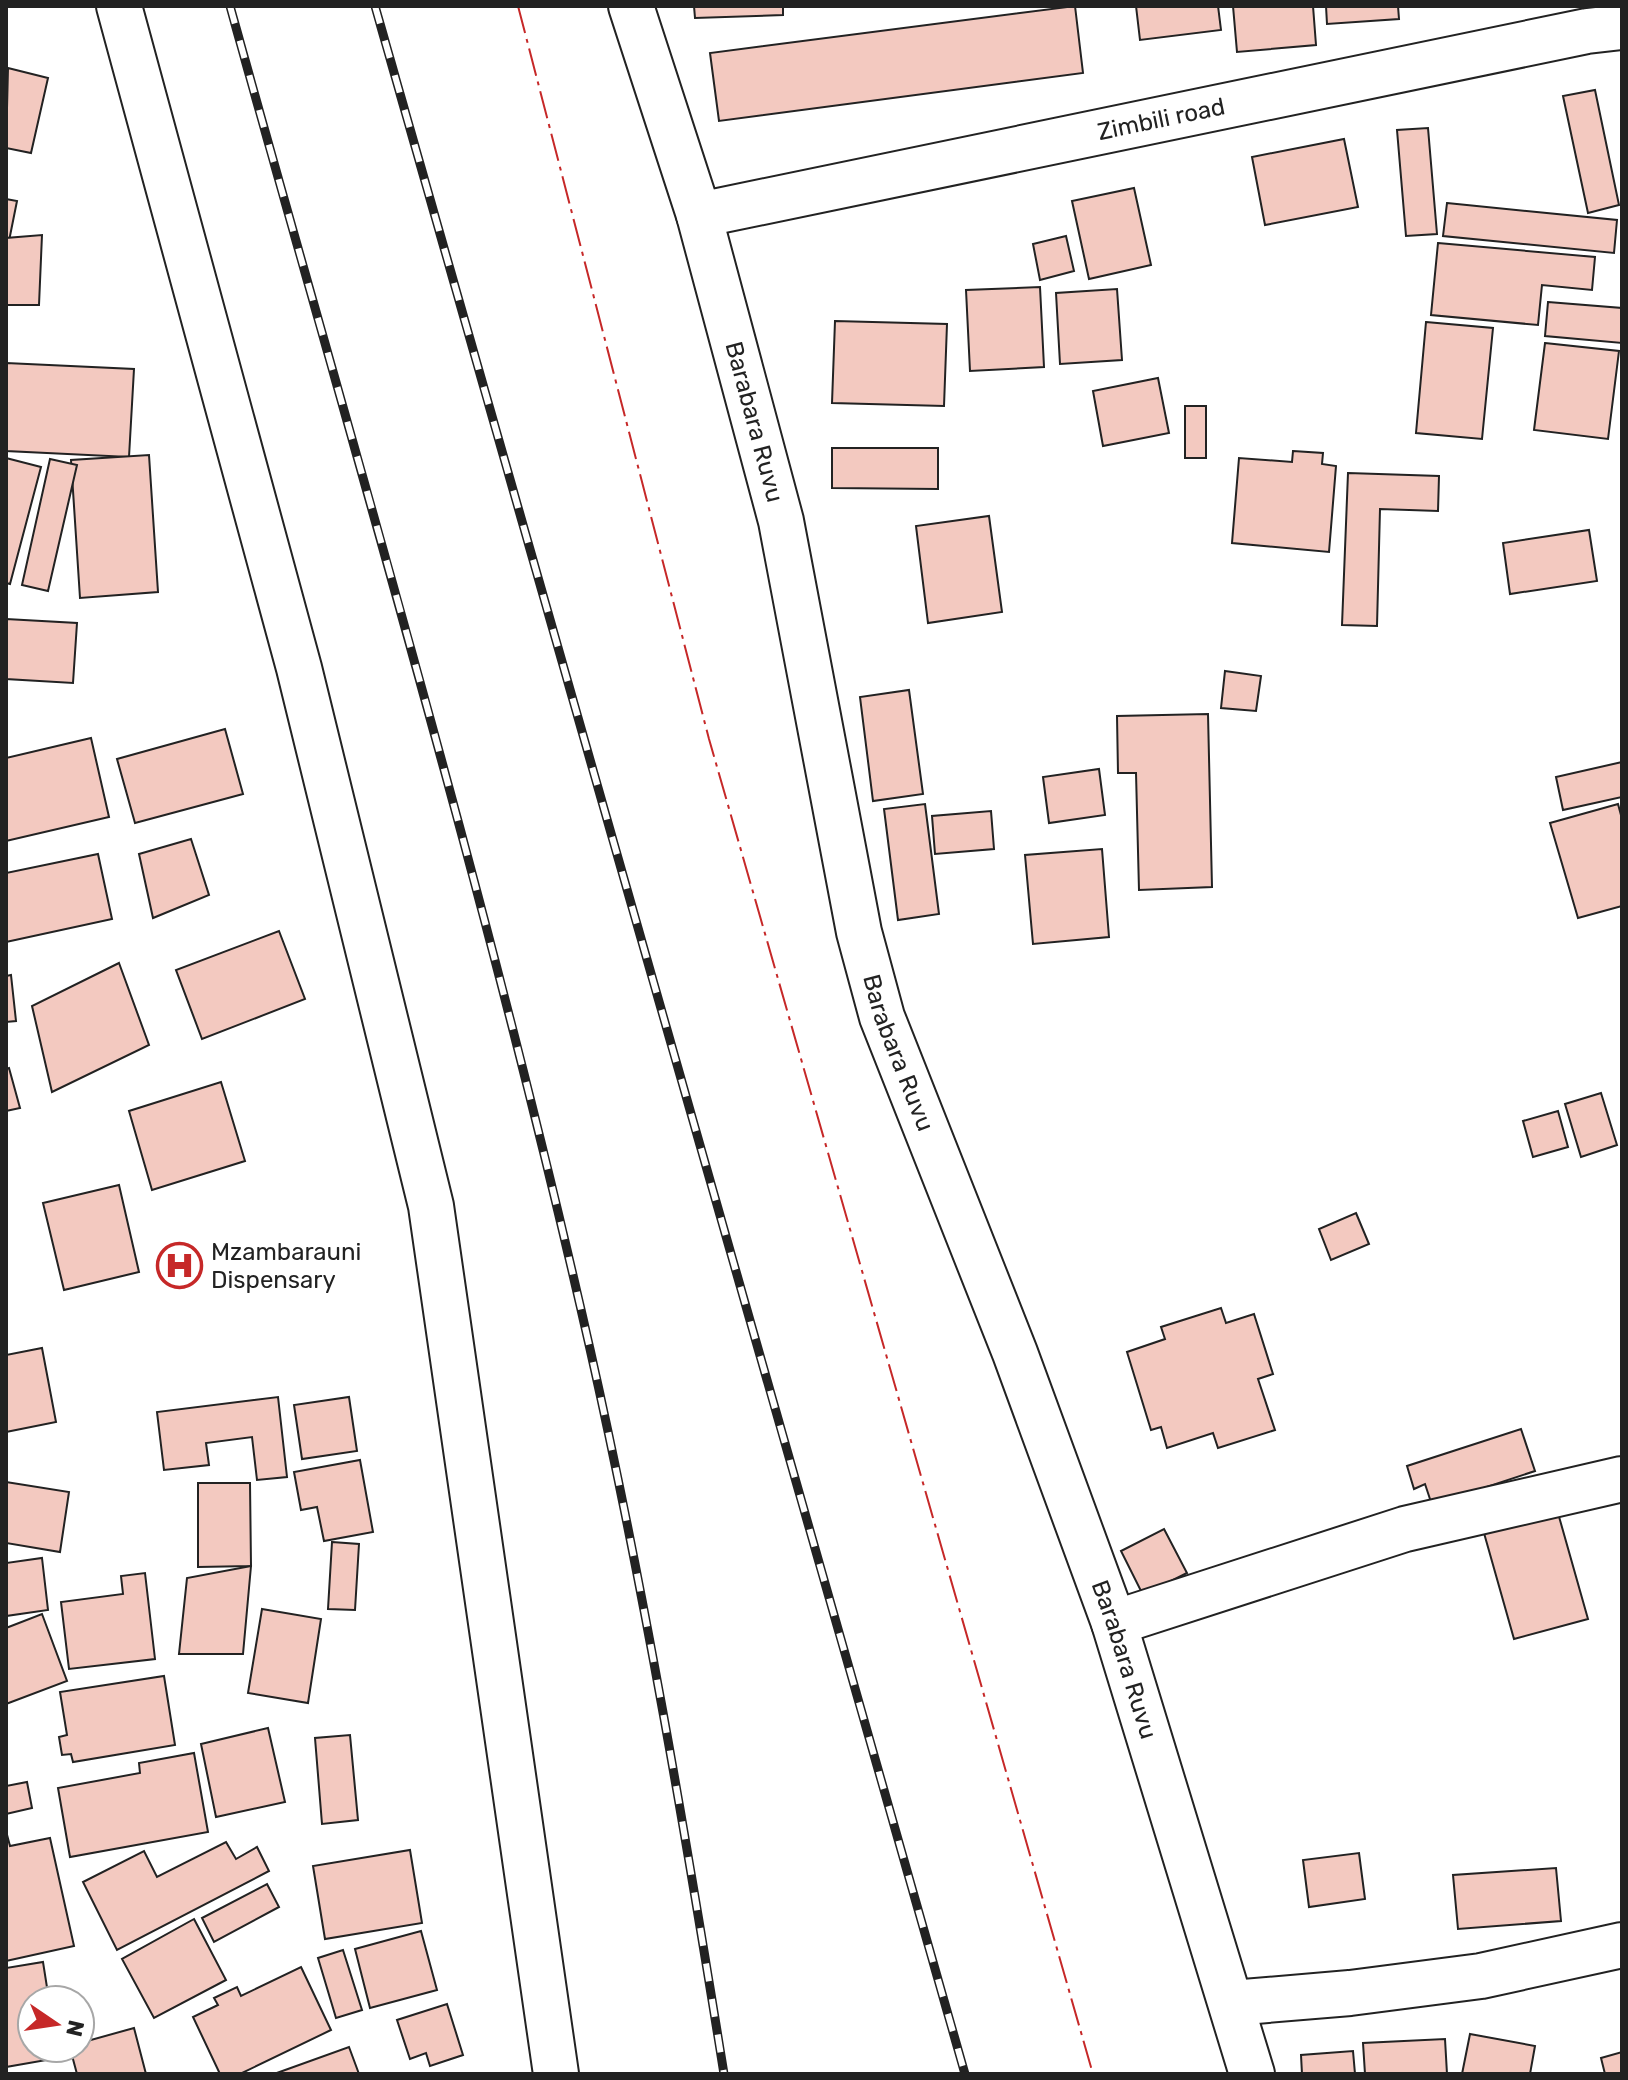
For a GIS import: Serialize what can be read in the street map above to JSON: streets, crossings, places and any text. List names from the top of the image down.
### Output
{
  "streets": {
    "street": ["Zimbili road", "Barabara Ruvu"]
  },
  "crossings": [
    ["Zimbili road", "Barabara Ruvu"]
  ],
  "places": {
    "hospital": ["Mzambarauni Dispensary"]
  },
  "north": "right"
}
